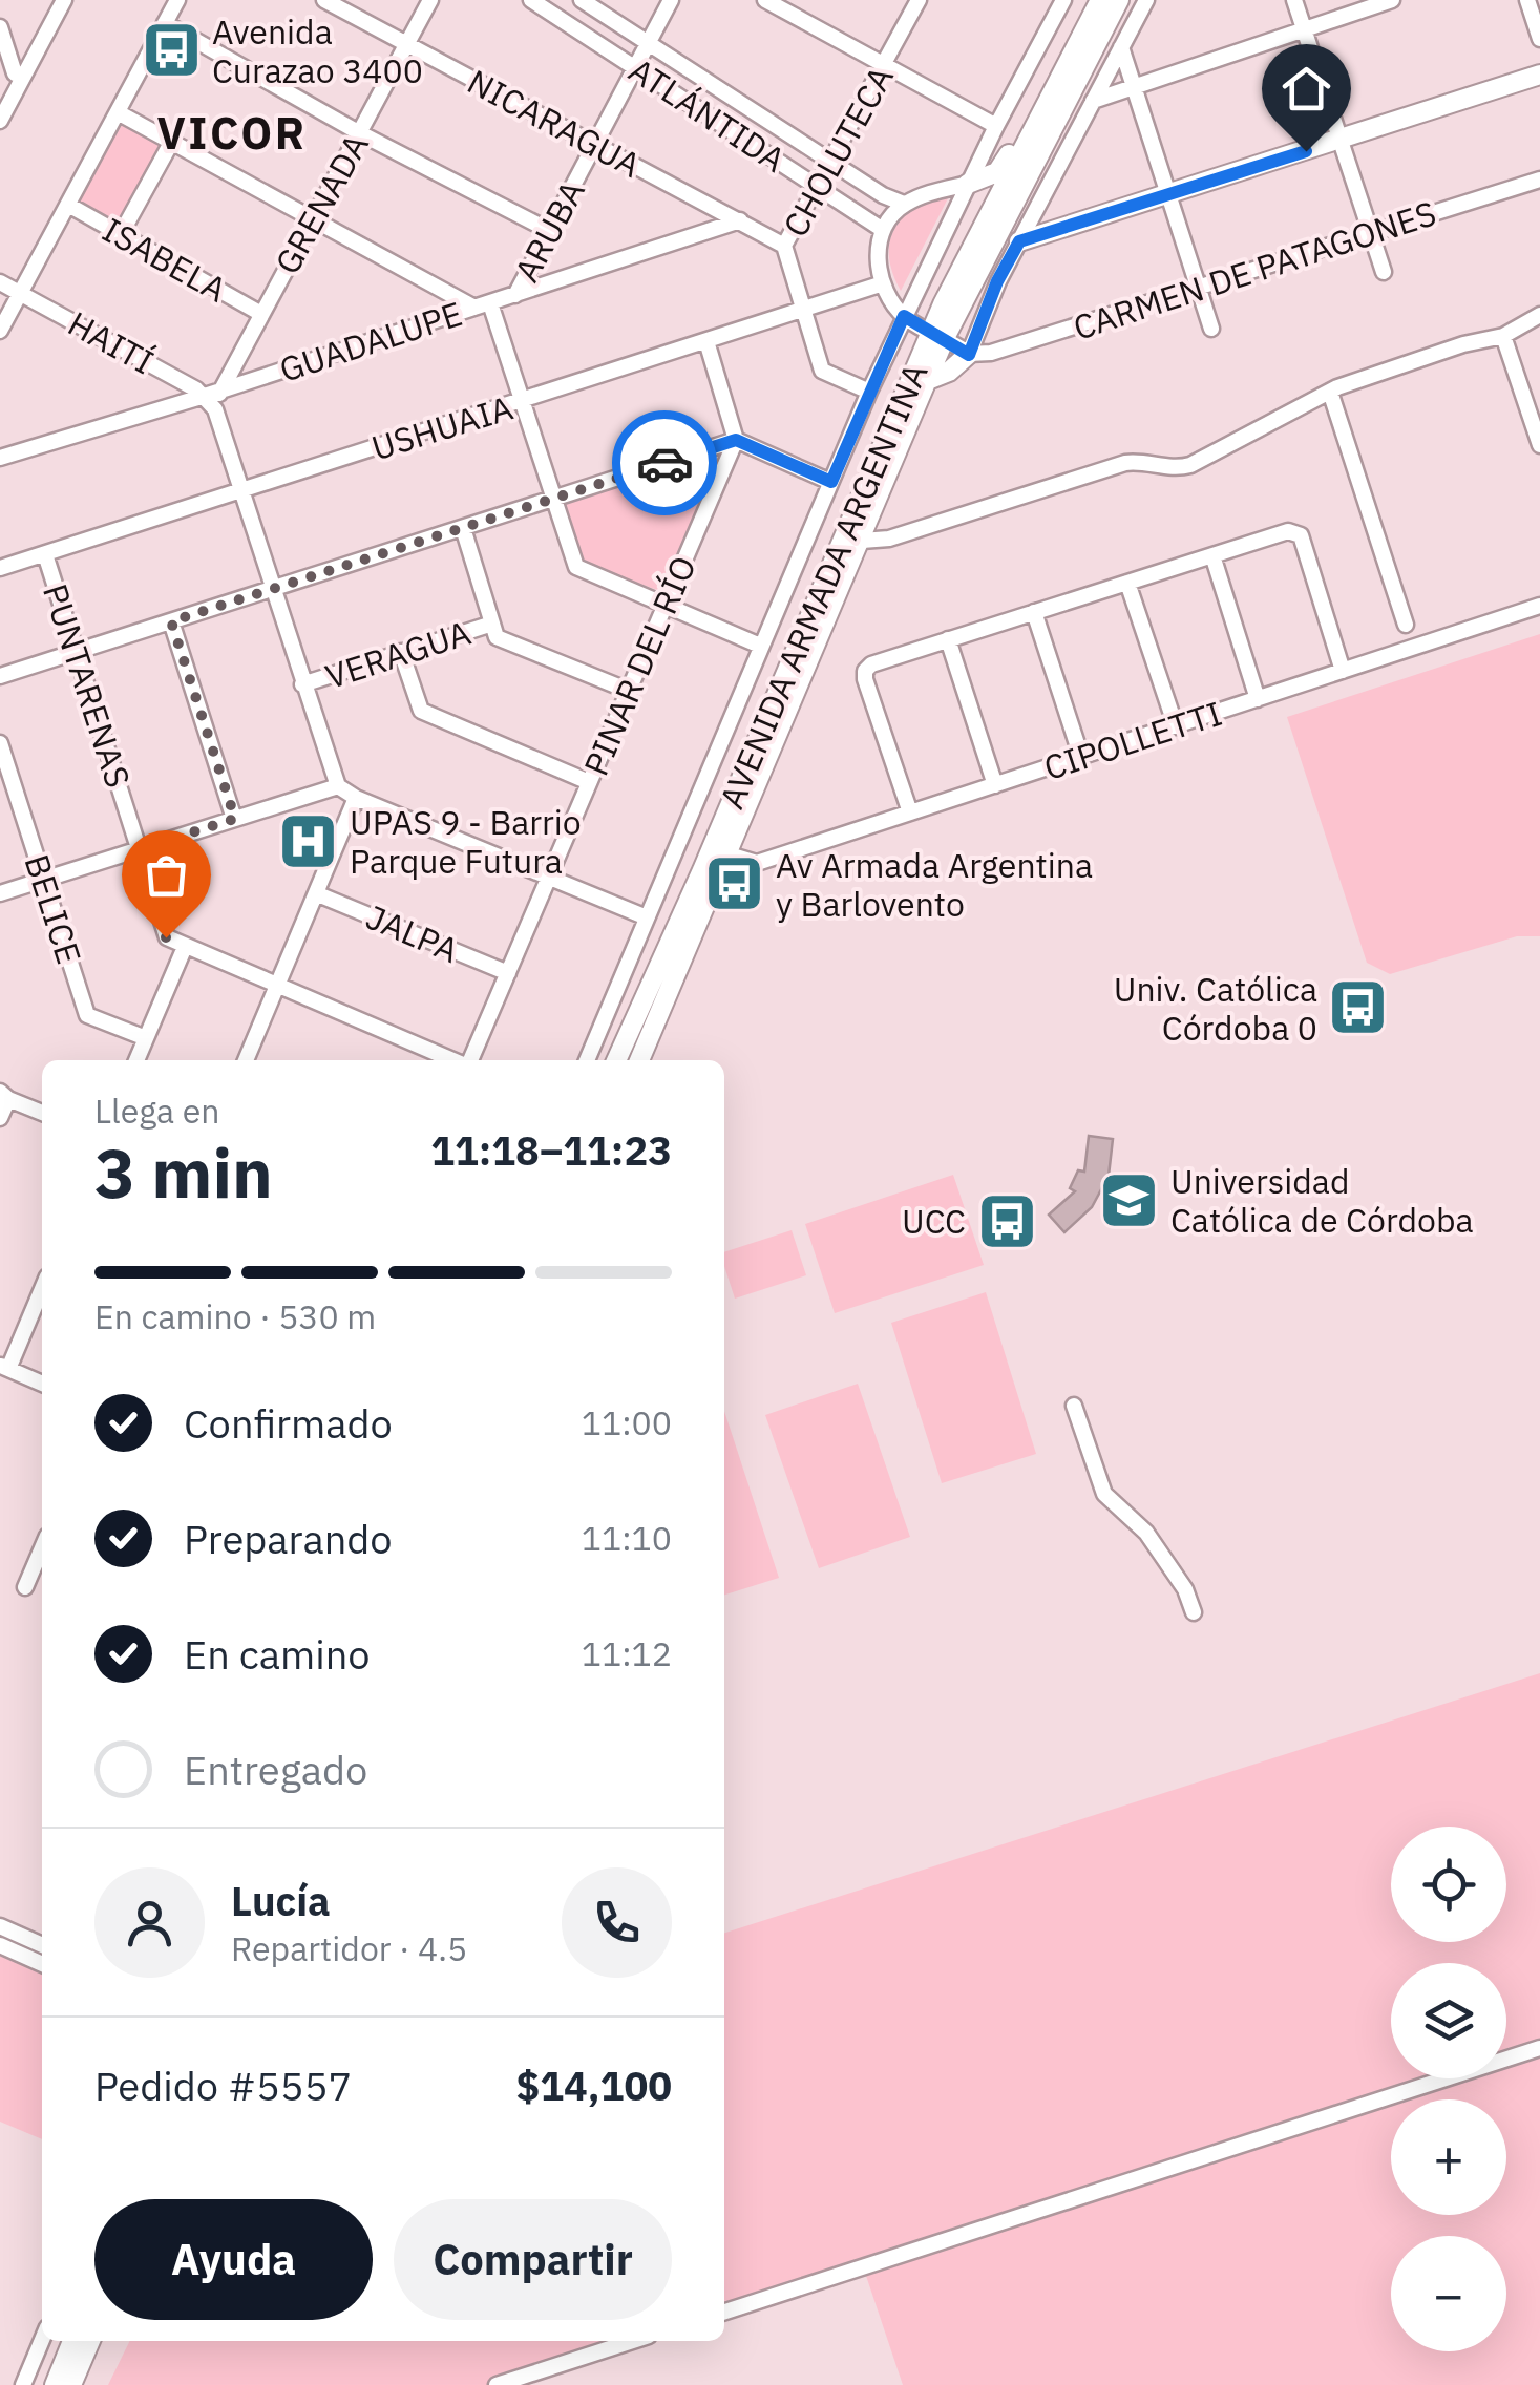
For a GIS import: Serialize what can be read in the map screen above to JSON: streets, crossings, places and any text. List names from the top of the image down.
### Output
{
  "streets": {
    "main road": ["AVENIDA ARMADA ARGENTINA"],
    "street": [
      "ATLÁNTIDA",
      "NICARAGUA",
      "CHOLUTECA",
      "GRENADA",
      "ARUBA",
      "ISABELA",
      "CARMEN DE PATAGONES",
      "GUADALUPE",
      "HAITÍ",
      "USHUAIA",
      "VERAGUA",
      "PINAR DEL RÍO",
      "PUNTARENAS",
      "CIPOLLETTI",
      "BELICE",
      "JALPA"
    ]
  },
  "crossings": [
    ["ATLÁNTIDA", "CHOLUTECA"],
    ["ATLÁNTIDA", "ARUBA"],
    ["NICARAGUA", "CHOLUTECA"],
    ["NICARAGUA", "GRENADA"],
    ["NICARAGUA", "ARUBA"],
    ["NICARAGUA", "GUADALUPE"],
    ["CHOLUTECA", "USHUAIA"],
    ["CHOLUTECA", "AVENIDA ARMADA ARGENTINA"],
    ["GRENADA", "ISABELA"],
    ["GRENADA", "GUADALUPE"],
    ["GRENADA", "HAITÍ"],
    ["ARUBA", "GUADALUPE"],
    ["CARMEN DE PATAGONES", "AVENIDA ARMADA ARGENTINA"],
    ["GUADALUPE", "HAITÍ"],
    ["HAITÍ", "USHUAIA"],
    ["HAITÍ", "VERAGUA"],
    ["USHUAIA", "PUNTARENAS"],
    ["AVENIDA ARMADA ARGENTINA", "CIPOLLETTI"],
    ["PINAR DEL RÍO", "JALPA"]
  ],
  "districts": ["VICOR"],
  "places": {
    "bus stop": [
      "Avenida Curazao 3400",
      "Av Armada Argentina y Barlovento",
      "Univ. Católica Córdoba 0",
      "UCC"
    ],
    "hospital": ["UPAS 9 - Barrio Parque Futura"],
    "school or university": ["Universidad Católica de Córdoba"]
  },
  "page": {
    "heading": ["3 min", "Llega en", "11:18–11:23"],
    "panel": [
      "Lucía",
      "Repartidor · 4.5",
      "Pedido #5557",
      "$14,100"
    ],
    "bar": "En camino · 530 m",
    "list": [
      ["Confirmado", "11:00"],
      ["Preparando", "11:10"],
      ["En camino", "11:12"],
      "Entregado"
    ],
    "map_buttons": ["+", "−"],
    "buttons": ["Ayuda", "Compartir"]
  }
}
